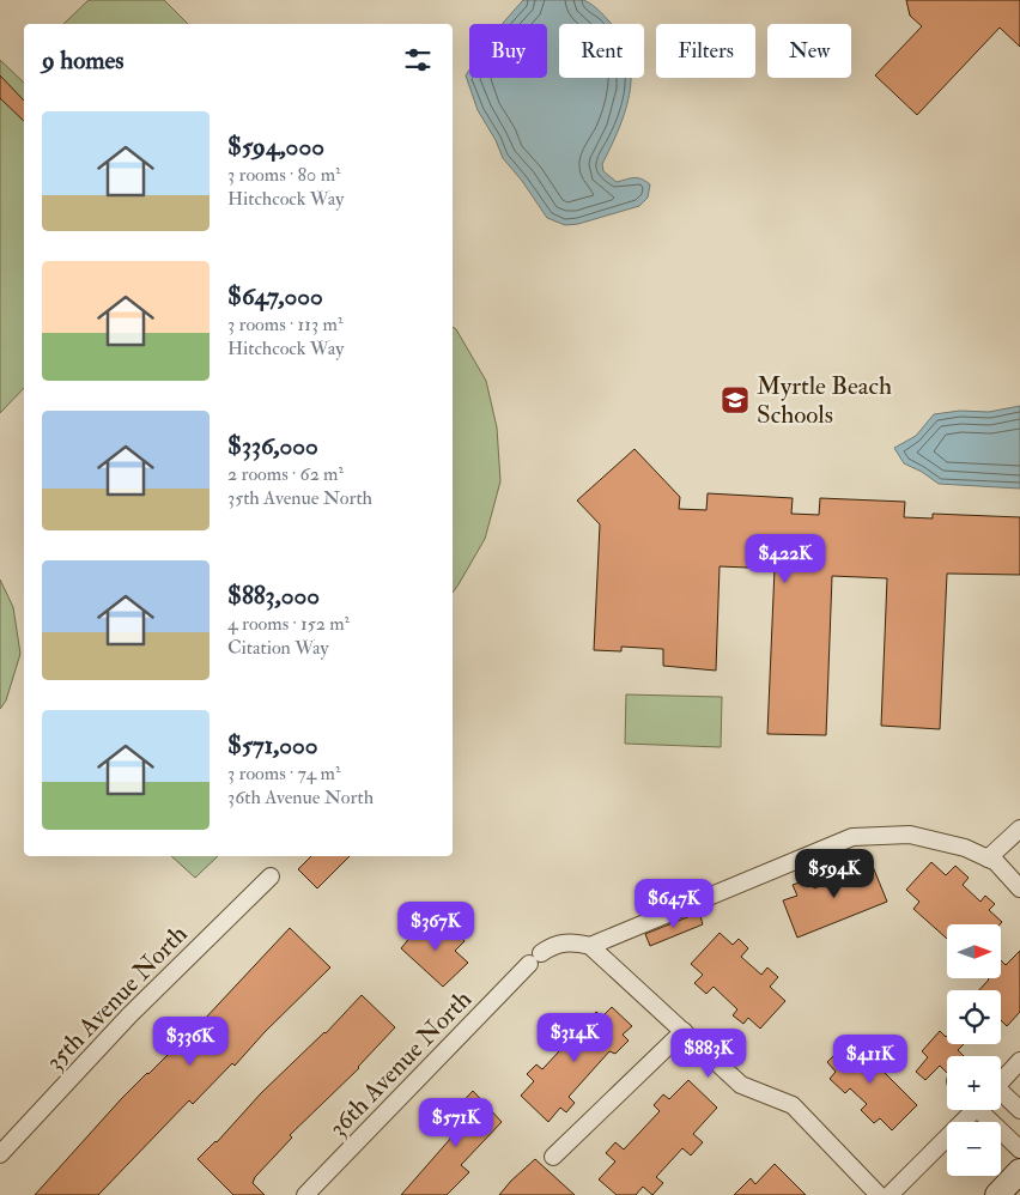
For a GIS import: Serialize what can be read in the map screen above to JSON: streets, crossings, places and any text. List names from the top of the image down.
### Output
{
  "streets": {
    "street": ["35th Avenue North", "36th Avenue North"]
  },
  "places": {
    "school or university": ["Myrtle Beach Schools"]
  },
  "north": "right",
  "page": {
    "chip": [
      "Buy",
      "Rent",
      "Filters",
      "New"
    ],
    "heading": "9 homes",
    "list": [
      {
        "name": "$594,000",
        "note": "3 rooms · 80 m² · Hitchcock Way"
      },
      {
        "name": "$647,000",
        "note": "3 rooms · 113 m² · Hitchcock Way"
      },
      {
        "name": "$336,000",
        "note": "2 rooms · 62 m² · 35th Avenue North"
      },
      {
        "name": "$883,000",
        "note": "4 rooms · 152 m² · Citation Way"
      },
      {
        "name": "$571,000",
        "note": "3 rooms · 74 m² · 36th Avenue North"
      }
    ],
    "price": [
      "$422K",
      "$594K",
      "$647K",
      "$367K",
      "$314K",
      "$336K",
      "$883K",
      "$411K",
      "$571K"
    ],
    "map_buttons": ["+", "−"]
  }
}
